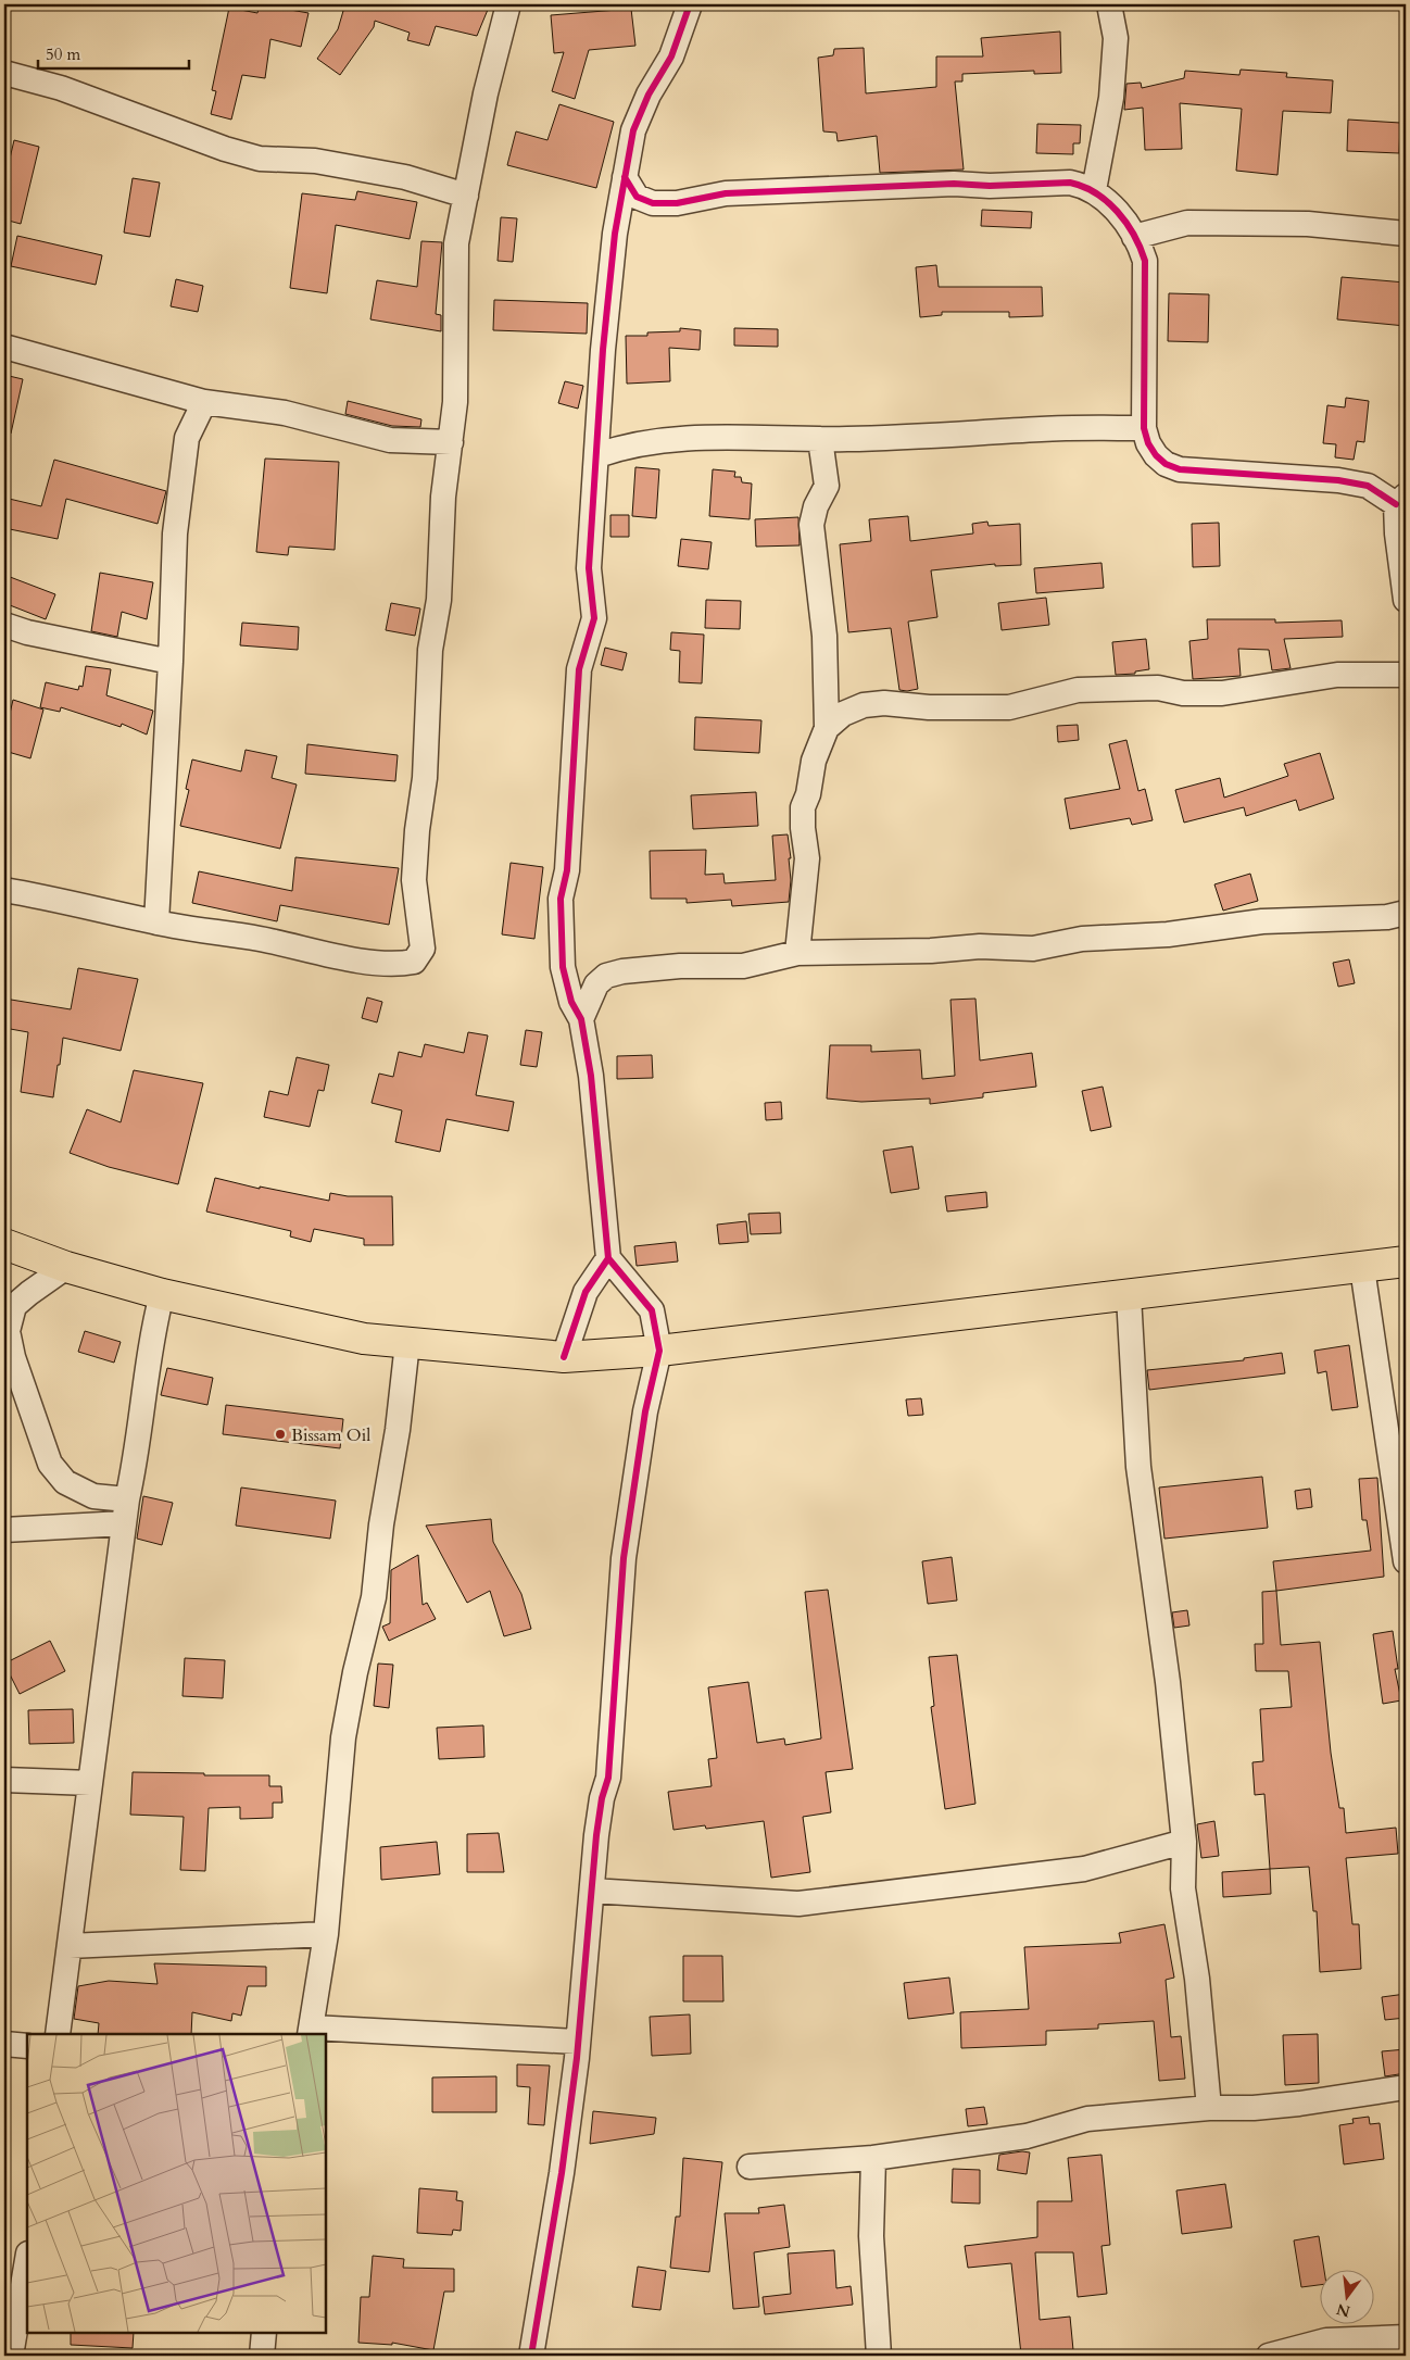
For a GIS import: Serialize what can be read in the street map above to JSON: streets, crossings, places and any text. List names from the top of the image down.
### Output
{
  "places": ["Bissam Oil"],
  "scale_bar": "50 m",
  "north": "bottom"
}
